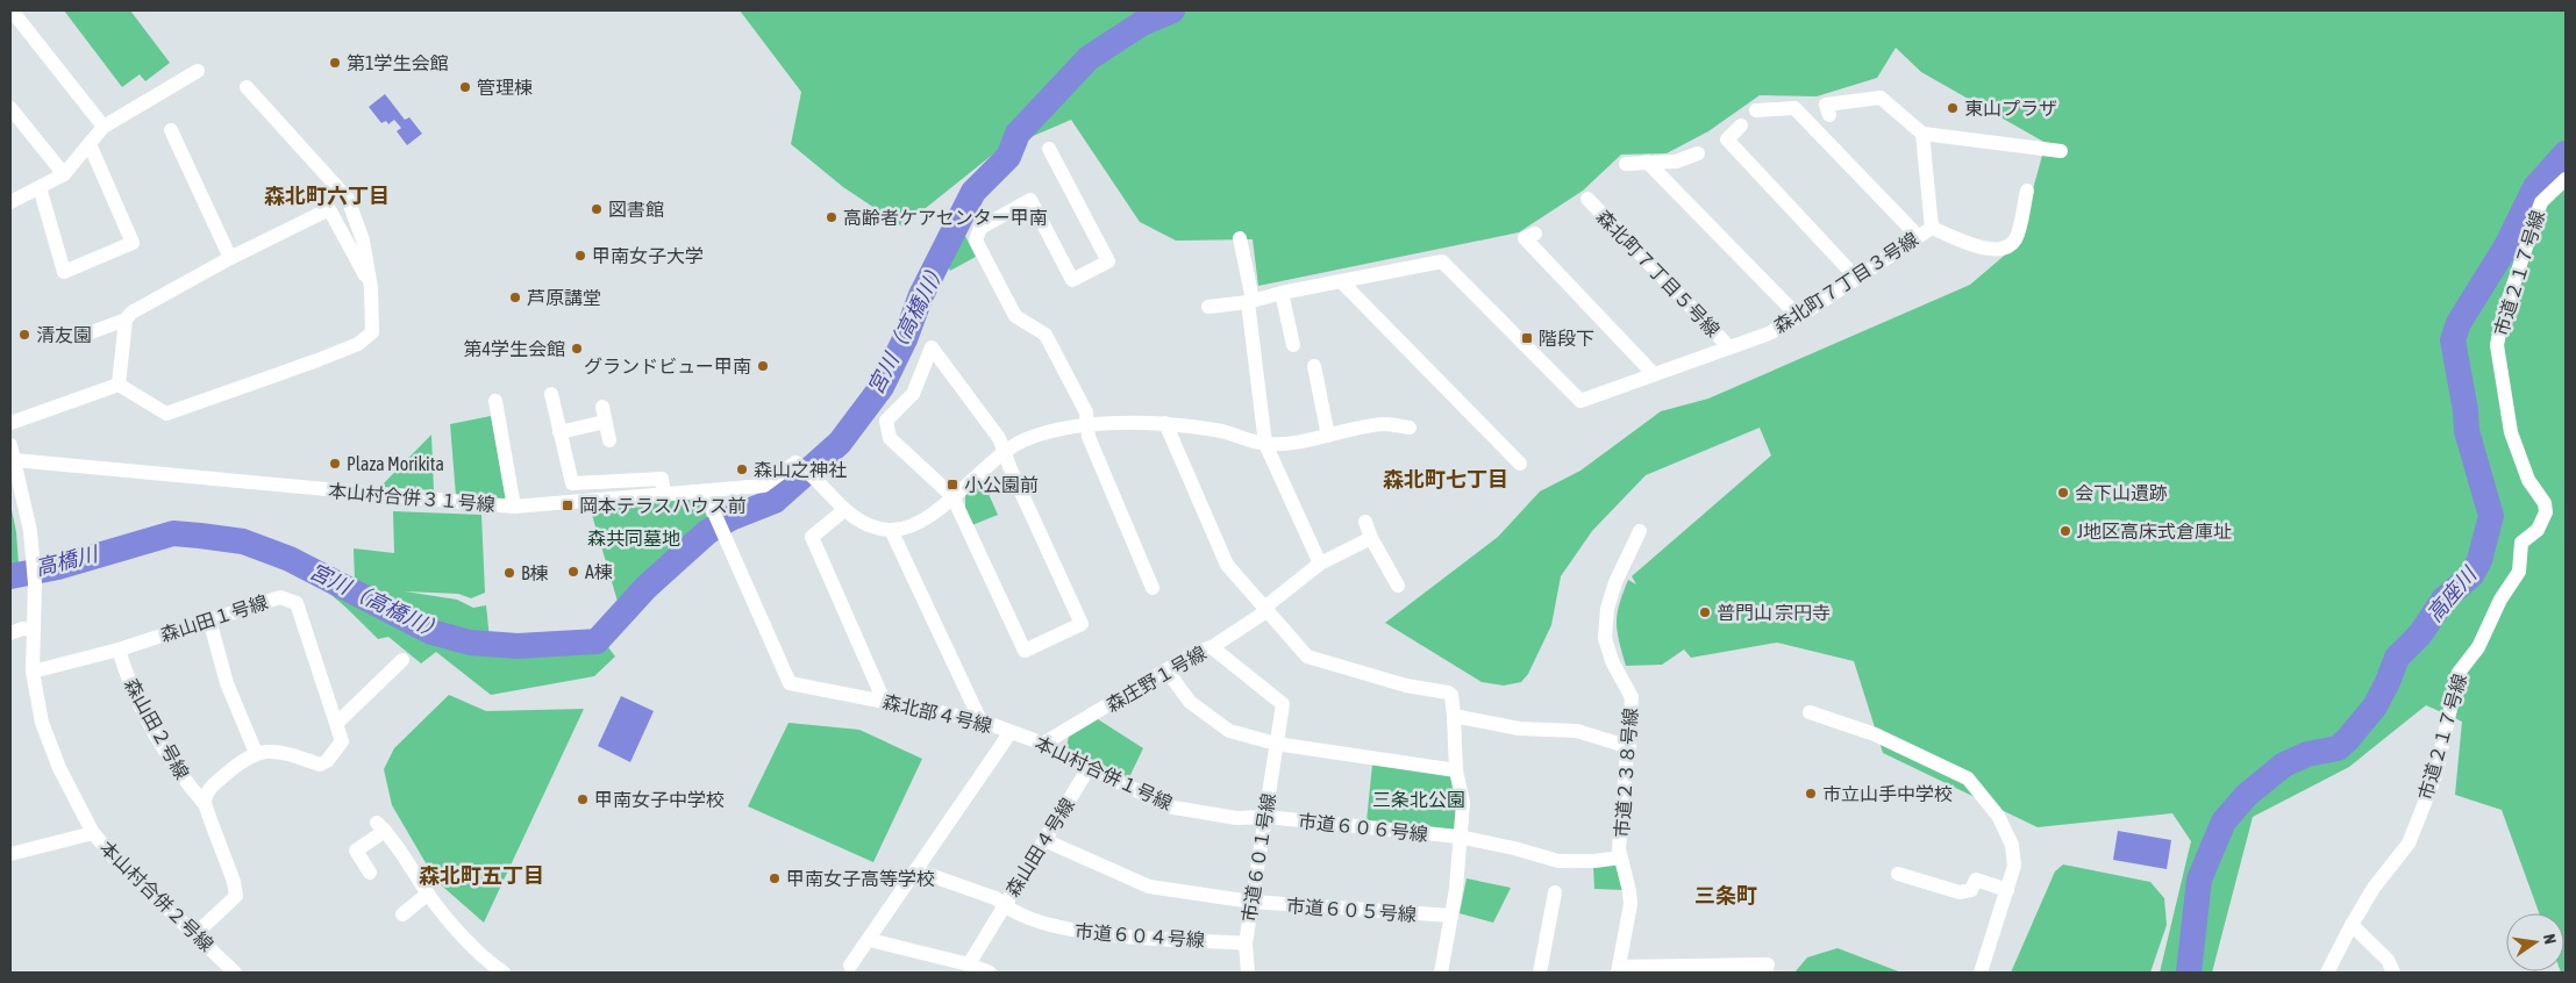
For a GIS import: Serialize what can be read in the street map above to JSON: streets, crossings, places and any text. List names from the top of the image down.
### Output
{
  "streets": {
    "street": [
      "森北町７丁目５号線",
      "市道２１７号線",
      "森北町７丁目３号線",
      "本山村合併３１号線",
      "森山田１号線",
      "森庄野１号線",
      "森北部４号線",
      "森山田２号線",
      "本山村合併１号線",
      "市道２３８号線",
      "市道６０６号線",
      "森山田４号線",
      "市道６０１号線",
      "本山村合併２号線",
      "市道６０５号線",
      "市道６０４号線"
    ]
  },
  "crossings": [
    ["森北町７丁目５号線", "森北町７丁目３号線"],
    ["本山村合併３１号線", "森北部４号線"],
    ["本山村合併３１号線", "本山村合併２号線"],
    ["森山田１号線", "森山田２号線"],
    ["森山田１号線", "本山村合併２号線"],
    ["森庄野１号線", "本山村合併１号線"],
    ["森庄野１号線", "市道６０１号線"],
    ["森北部４号線", "本山村合併１号線"],
    ["森北部４号線", "森山田４号線"],
    ["森山田２号線", "本山村合併２号線"],
    ["本山村合併１号線", "市道６０６号線"],
    ["本山村合併１号線", "森山田４号線"],
    ["本山村合併１号線", "市道６０１号線"],
    ["市道２３８号線", "市道６０６号線"],
    ["市道６０６号線", "市道６０１号線"],
    ["森山田４号線", "市道６０５号線"],
    ["森山田４号線", "市道６０４号線"],
    ["市道６０１号線", "市道６０５号線"],
    ["市道６０１号線", "市道６０４号線"]
  ],
  "districts": [
    "森北町六丁目",
    "森北町七丁目",
    "森北町五丁目",
    "三条町"
  ],
  "water": ["宮川（高橋川）", "高橋川", "高座川"],
  "parks": ["森共同墓地", "三条北公園"],
  "places": {
    "other": [
      "第1学生会館",
      "管理棟",
      "東山プラザ",
      "図書館",
      "高齢者ケアセンター甲南",
      "甲南女子大学",
      "芦原講堂",
      "清友園",
      "第4学生会館",
      "グランドビュー甲南",
      "Plaza Morikita",
      "森山之神社",
      "会下山遺跡",
      "J地区高床式倉庫址",
      "A棟",
      "B棟",
      "普門山 宗円寺",
      "市立山手中学校",
      "甲南女子中学校",
      "甲南女子高等学校"
    ],
    "transit": ["階段下", "小公園前", "岡本テラスハウス前"]
  },
  "north": "right"
}
